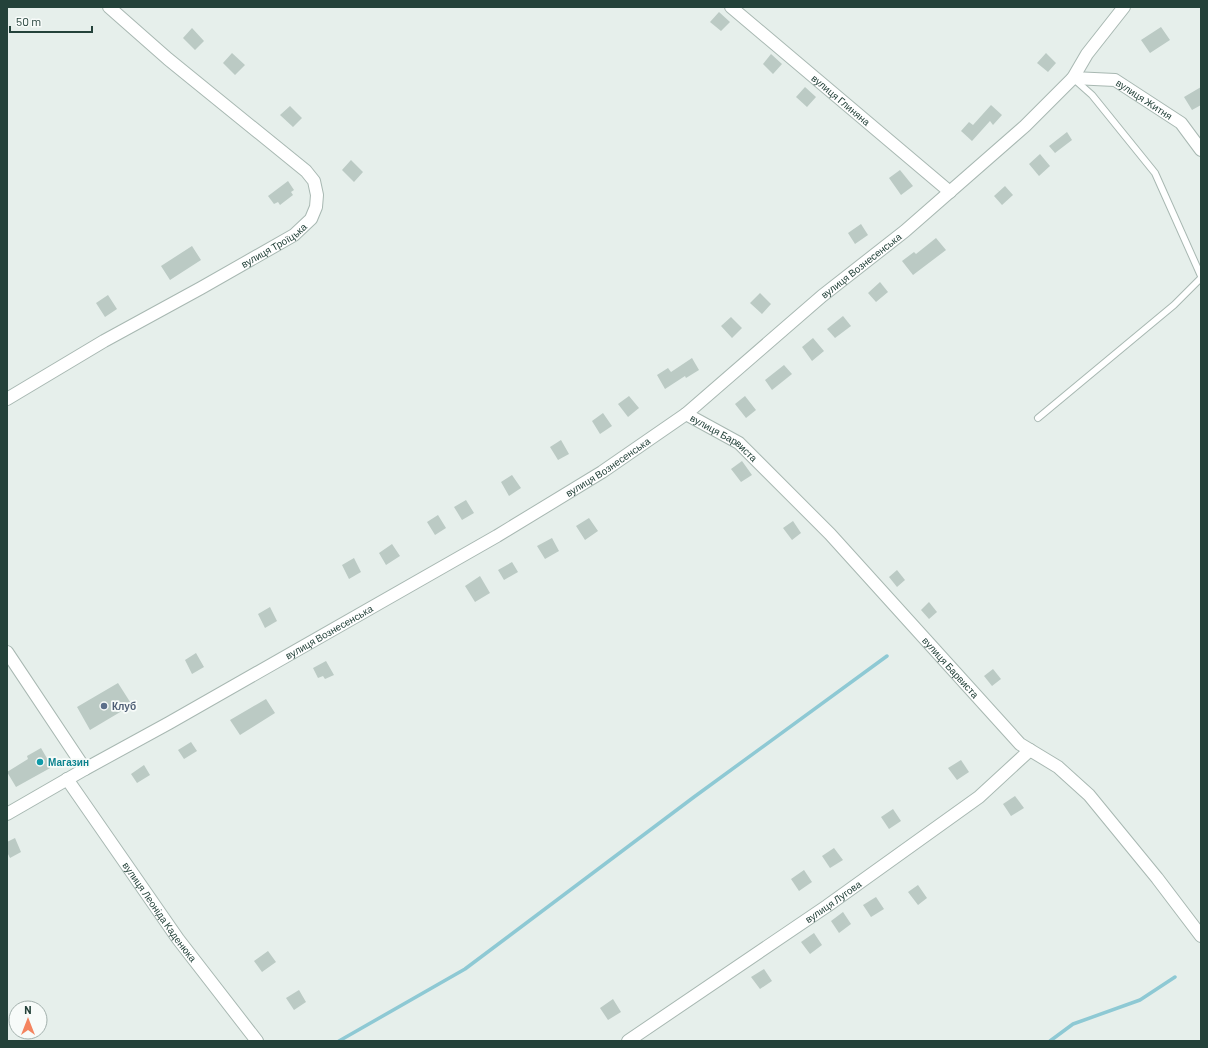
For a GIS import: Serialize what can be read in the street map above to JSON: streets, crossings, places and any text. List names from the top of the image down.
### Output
{
  "streets": {
    "street": [
      "вулиця Глиняна",
      "вулиця Житня",
      "вулиця Троїцька",
      "вулиця Вознесенська",
      "вулиця Барвиста",
      "вулиця Лугова",
      "вулиця Леоніда Каденюка"
    ]
  },
  "crossings": [
    ["вулиця Глиняна", "вулиця Вознесенська"],
    ["вулиця Житня", "вулиця Вознесенська"],
    ["вулиця Вознесенська", "вулиця Барвиста"],
    ["вулиця Вознесенська", "вулиця Леоніда Каденюка"],
    ["вулиця Барвиста", "вулиця Лугова"]
  ],
  "places": ["Клуб", "Магазин"],
  "scale_bar": "50 m",
  "north": "top"
}
